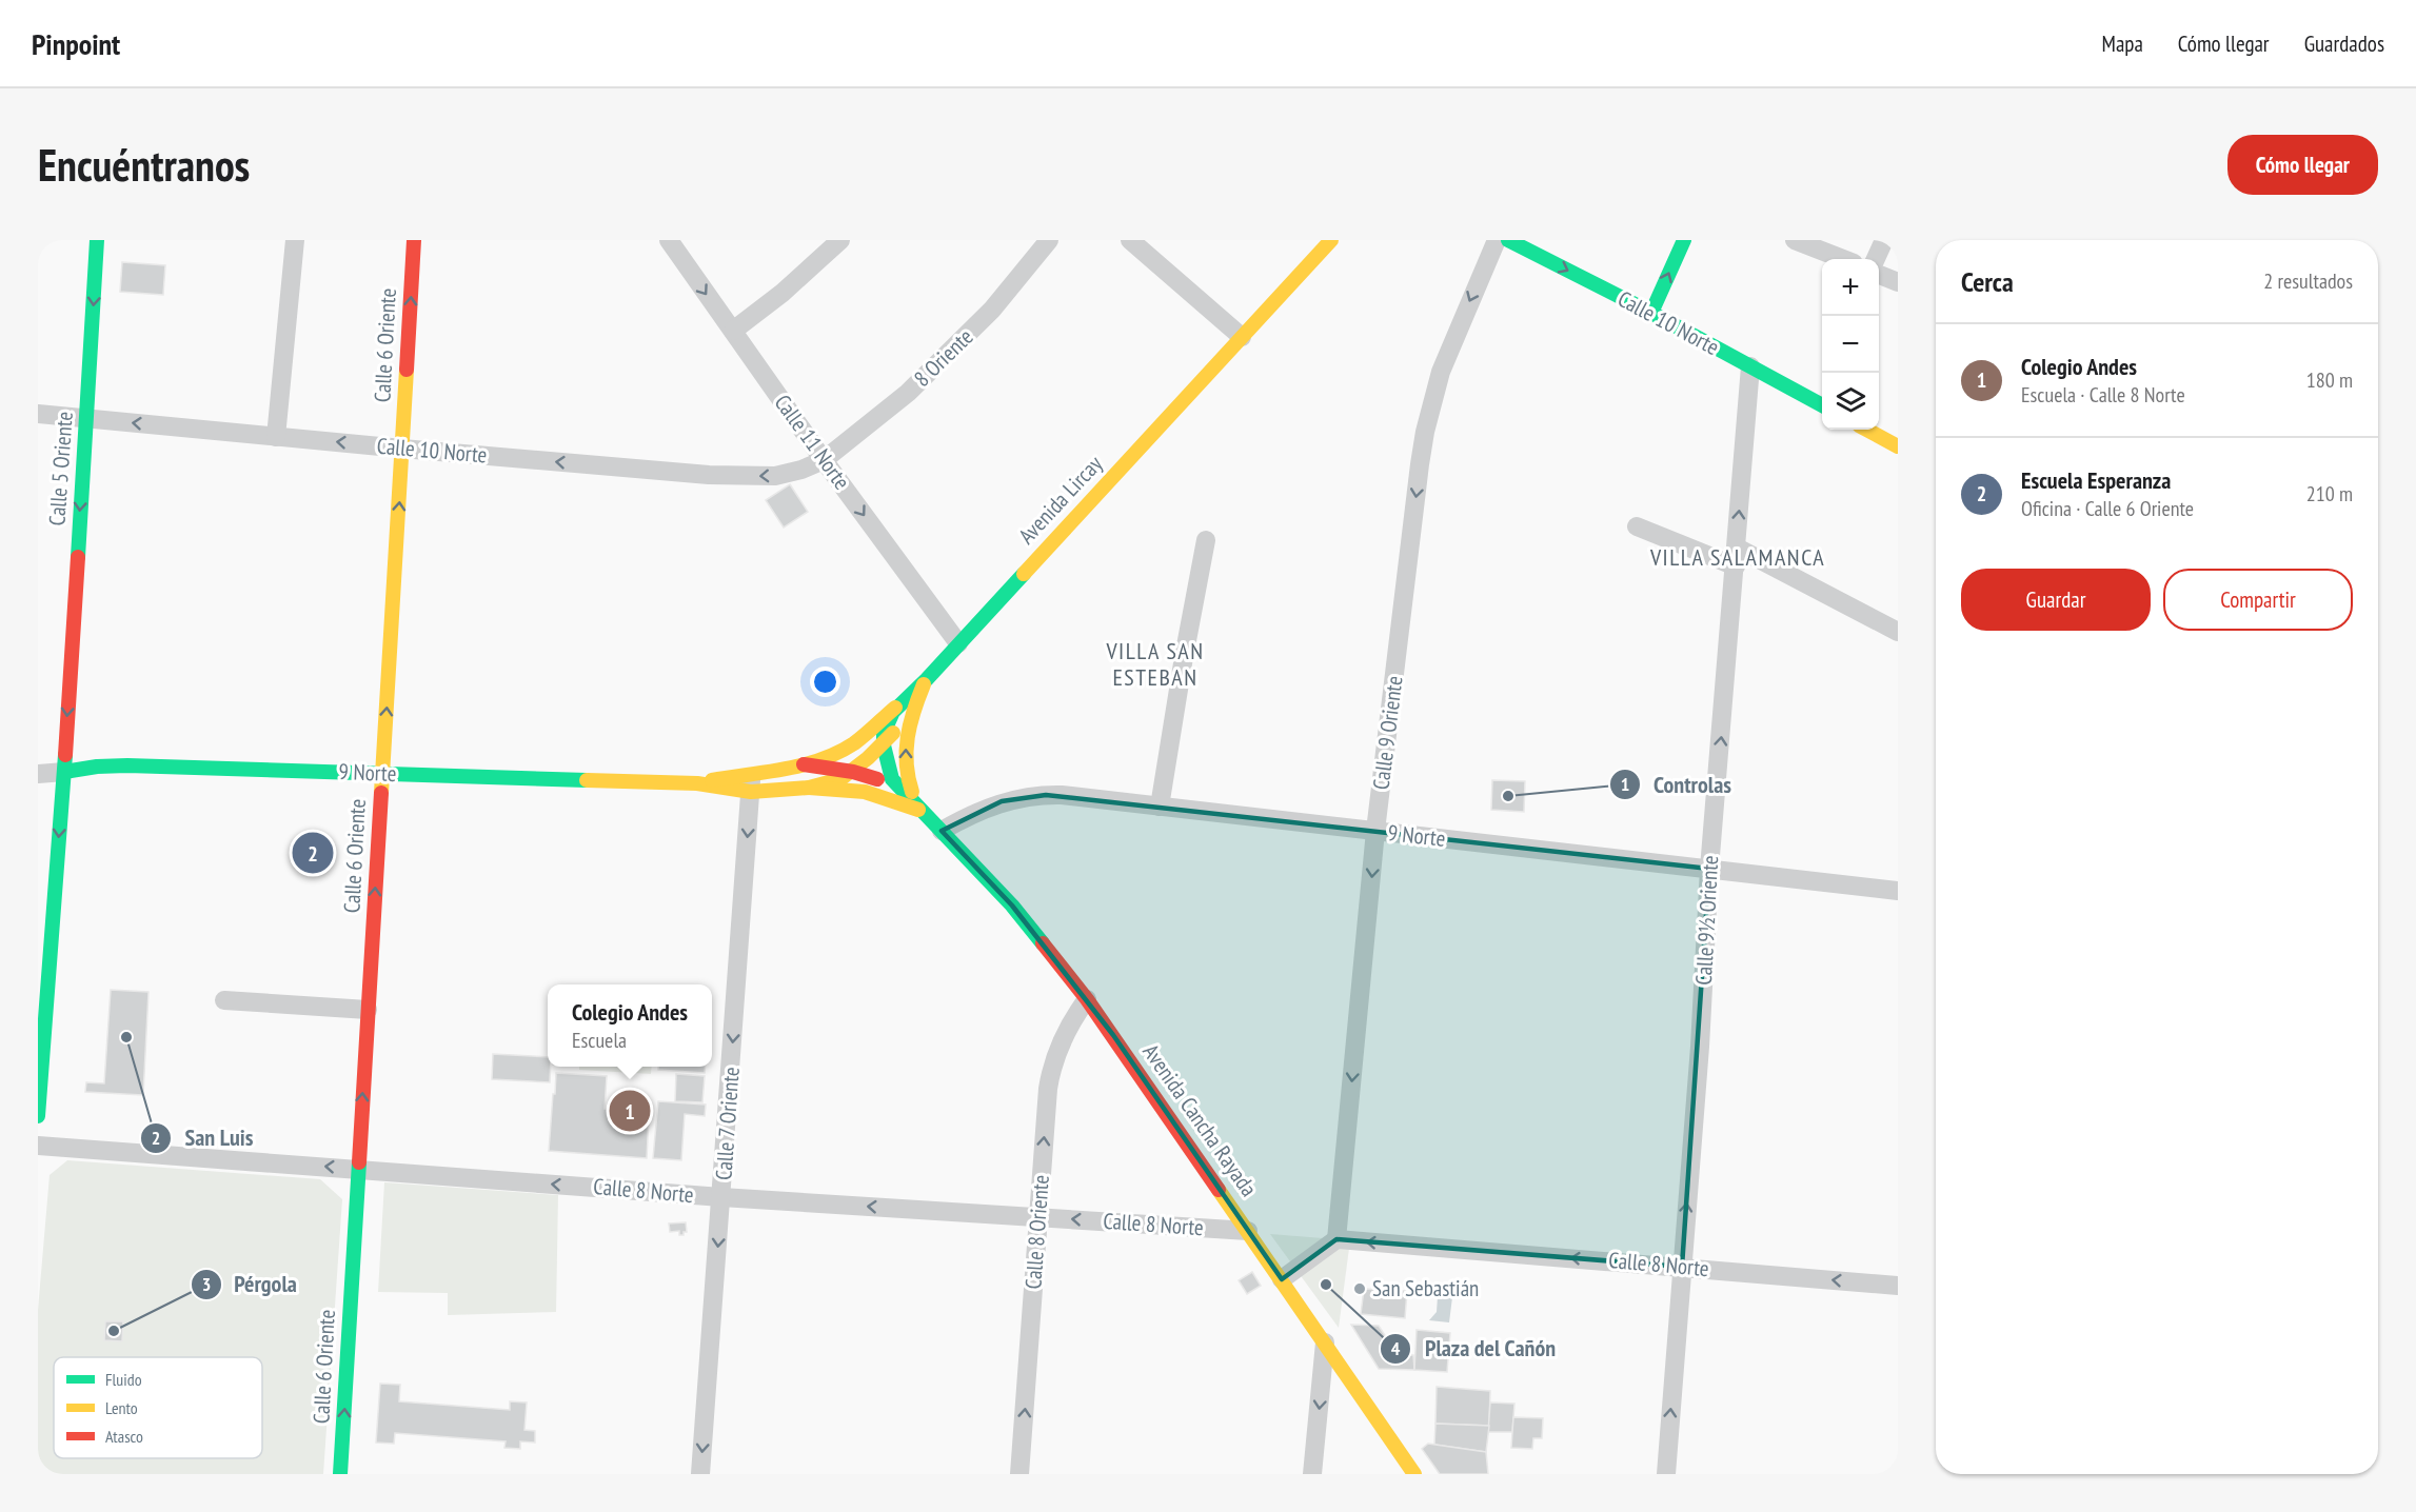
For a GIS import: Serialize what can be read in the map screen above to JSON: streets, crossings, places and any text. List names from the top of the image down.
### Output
{
  "streets": {
    "main road": [
      "Calle 10 Norte",
      "Calle 6 Oriente",
      "Calle 5 Oriente",
      "Avenida Lircay",
      "9 Norte",
      "Avenida Cancha Rayada"
    ],
    "street": [
      "8 Oriente",
      "Calle 11 Norte",
      "Calle 9 Oriente",
      "Calle 9½ Oriente",
      "Calle 7 Oriente",
      "Calle 8 Norte",
      "Calle 8 Oriente"
    ]
  },
  "crossings": [
    ["Calle 10 Norte", "Calle 6 Oriente"],
    ["Calle 10 Norte", "8 Oriente"],
    ["Calle 10 Norte", "Calle 11 Norte"],
    ["Calle 10 Norte", "Calle 5 Oriente"],
    ["Calle 10 Norte", "Calle 9½ Oriente"],
    ["Calle 6 Oriente", "9 Norte"],
    ["Calle 6 Oriente", "Calle 8 Norte"],
    ["8 Oriente", "Calle 11 Norte"],
    ["Calle 11 Norte", "Avenida Lircay"],
    ["Calle 5 Oriente", "9 Norte"],
    ["Avenida Lircay", "9 Norte"],
    ["Avenida Lircay", "Avenida Cancha Rayada"],
    ["Calle 9 Oriente", "9 Norte"],
    ["Calle 9 Oriente", "Calle 8 Norte"],
    ["9 Norte", "Calle 9½ Oriente"],
    ["9 Norte", "Avenida Cancha Rayada"],
    ["9 Norte", "Calle 7 Oriente"],
    ["Calle 9½ Oriente", "Calle 8 Norte"],
    ["Avenida Cancha Rayada", "Calle 8 Norte"],
    ["Avenida Cancha Rayada", "Calle 8 Oriente"],
    ["Calle 7 Oriente", "Calle 8 Norte"],
    ["Calle 8 Norte", "Calle 8 Oriente"]
  ],
  "one_way": [
    "Calle 6 Oriente",
    "Calle 11 Norte",
    "Calle 5 Oriente",
    "Calle 9 Oriente",
    "Calle 9½ Oriente",
    "Calle 7 Oriente",
    "Calle 8 Norte",
    "Calle 8 Oriente"
  ],
  "districts": ["VILLA SALAMANCA", "VILLA SAN ESTEBAN"],
  "places": [
    "Controlas",
    "San Luis",
    "Plaza del Cañón",
    "San Sebastián",
    "Pérgola"
  ],
  "legend": ["Fluido", "Lento", "Atasco"],
  "page": {
    "header": "Pinpoint",
    "nav": ["Mapa", "Cómo llegar", "Guardados"],
    "buttons": [
      "Cómo llegar",
      ["Guardar", "Compartir"]
    ],
    "title": "Encuéntranos",
    "heading": ["Cerca", "2 resultados"],
    "map_buttons": ["+", "−"],
    "list": [
      {
        "mark": "1",
        "name": "Colegio Andes",
        "note": "Escuela · Calle 8 Norte",
        "value": "180 m"
      },
      {
        "mark": "2",
        "name": "Escuela Esperanza",
        "note": "Oficina · Calle 6 Oriente",
        "value": "210 m"
      }
    ],
    "pins": ["2", "1"],
    "popup": ["Colegio Andes", "Escuela"]
  }
}
